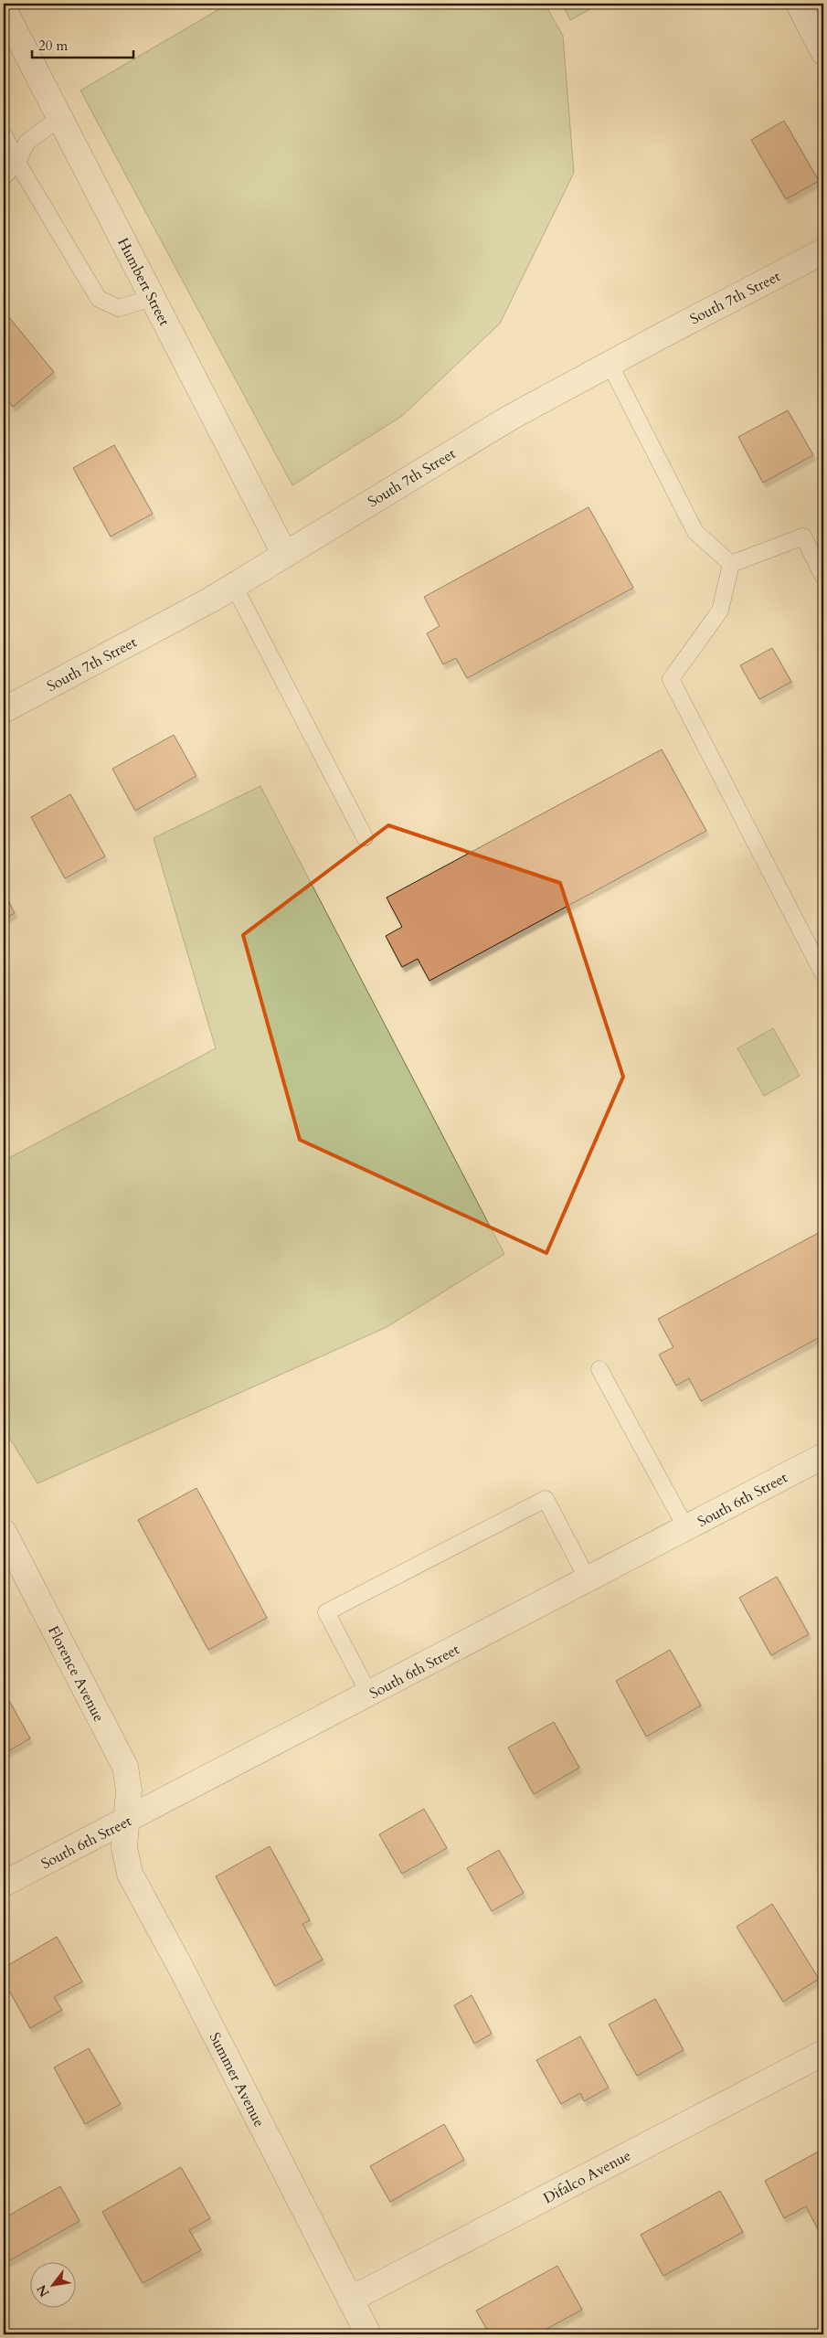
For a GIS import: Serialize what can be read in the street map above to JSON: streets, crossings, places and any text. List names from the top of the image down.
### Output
{
  "streets": {
    "street": [
      "Humbert Street",
      "South 7th Street",
      "South 6th Street",
      "Florence Avenue",
      "Summer Avenue",
      "Difalco Avenue"
    ]
  },
  "crossings": [
    ["Humbert Street", "South 7th Street"],
    ["South 6th Street", "Florence Avenue"],
    ["South 6th Street", "Summer Avenue"],
    ["Florence Avenue", "Summer Avenue"],
    ["Summer Avenue", "Difalco Avenue"]
  ],
  "scale_bar": "20 m",
  "north": "bottom left"
}
